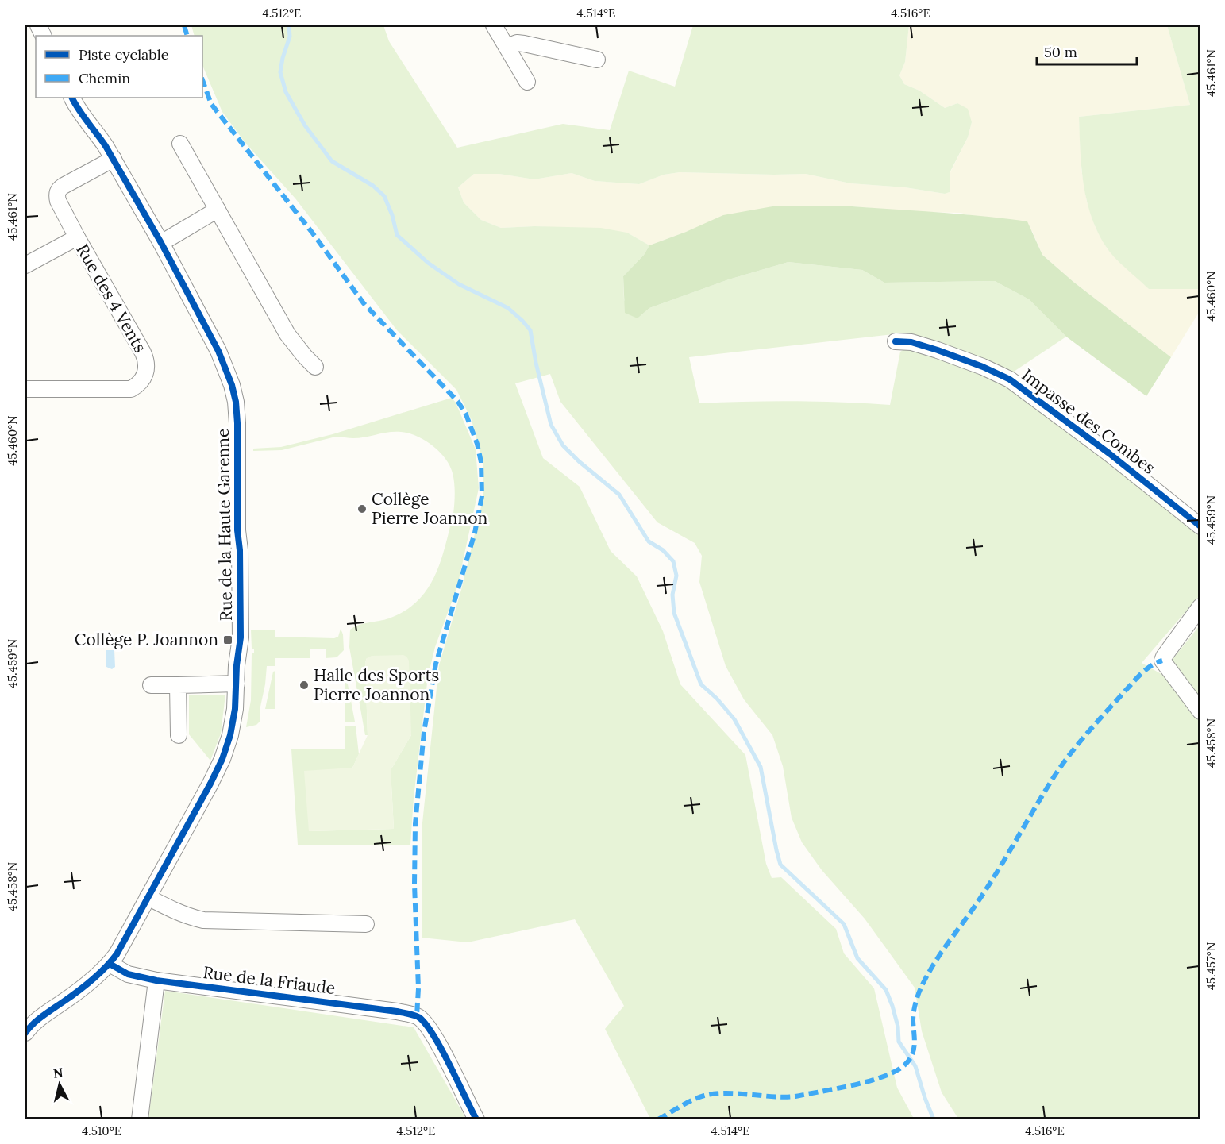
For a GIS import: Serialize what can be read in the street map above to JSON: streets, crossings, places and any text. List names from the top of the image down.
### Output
{
  "streets": {
    "street": [
      "Rue des 4 Vents",
      "Impasse des Combes",
      "Rue de la Haute Garenne",
      "Rue de la Friaude"
    ]
  },
  "crossings": [
    ["Rue des 4 Vents", "Rue de la Haute Garenne"],
    ["Rue de la Haute Garenne", "Rue de la Friaude"]
  ],
  "places": {
    "other": ["Collège Pierre Joannon", "Halle des Sports Pierre Joannon"],
    "transit": ["Collège P. Joannon"]
  },
  "legend": ["Piste cyclable", "Chemin"],
  "scale_bar": "50 m",
  "north": "top",
  "coordinates": [
    "4.512°E",
    "4.514°E",
    "4.516°E",
    "45.461°N",
    "45.460°N",
    "45.459°N",
    "45.458°N",
    "45.457°N",
    "4.510°E"
  ]
}
